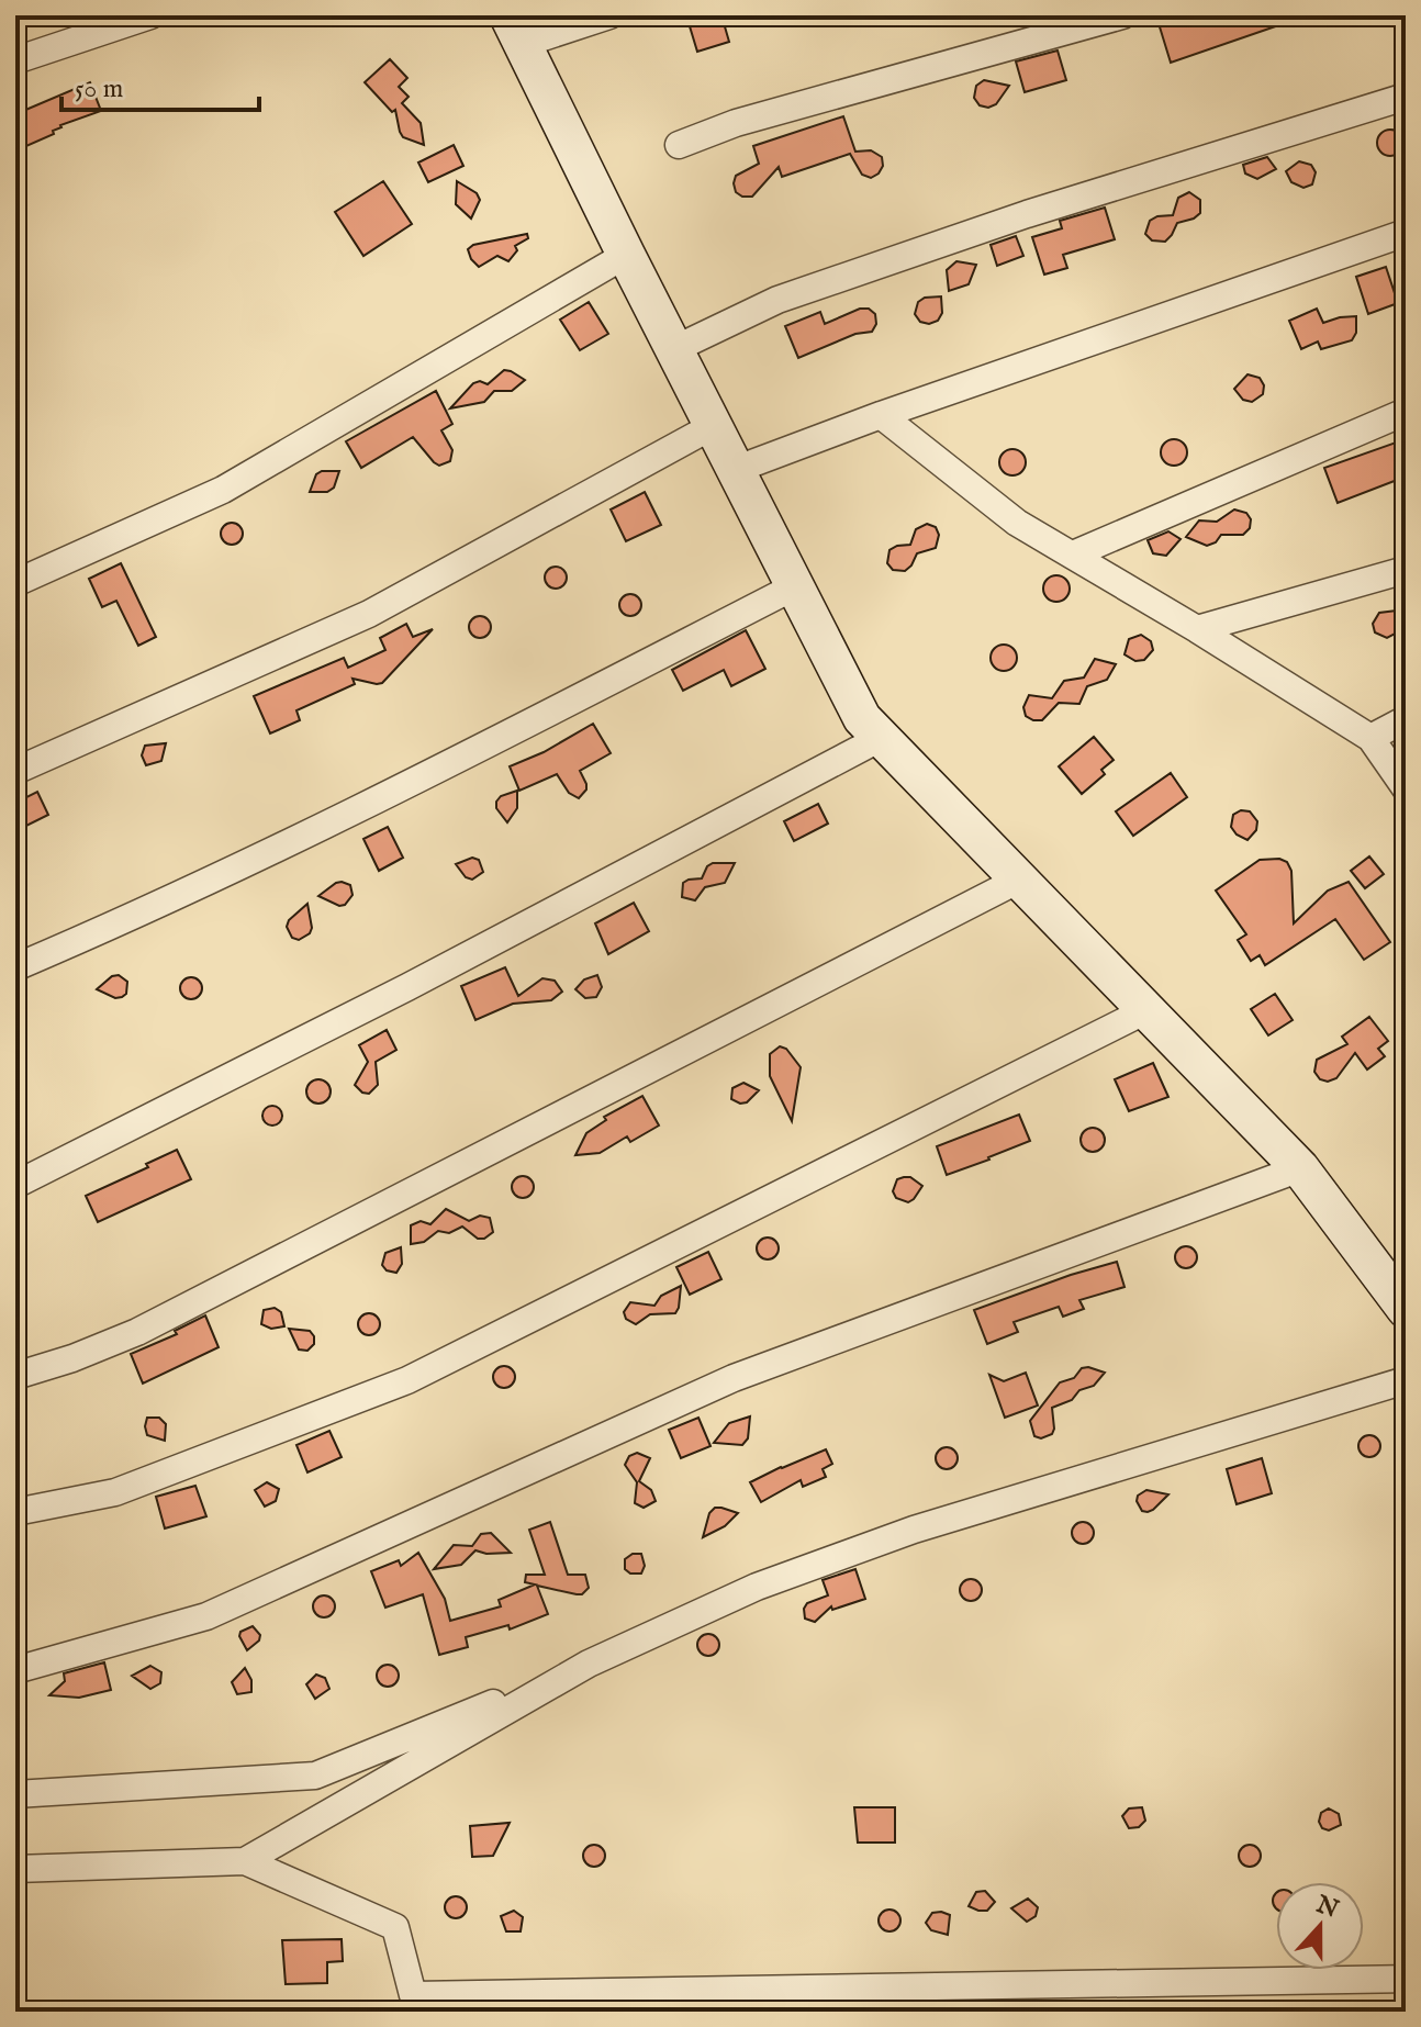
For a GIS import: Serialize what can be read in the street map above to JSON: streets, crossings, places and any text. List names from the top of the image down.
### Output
{
  "scale_bar": "50 m",
  "north": "top"
}
